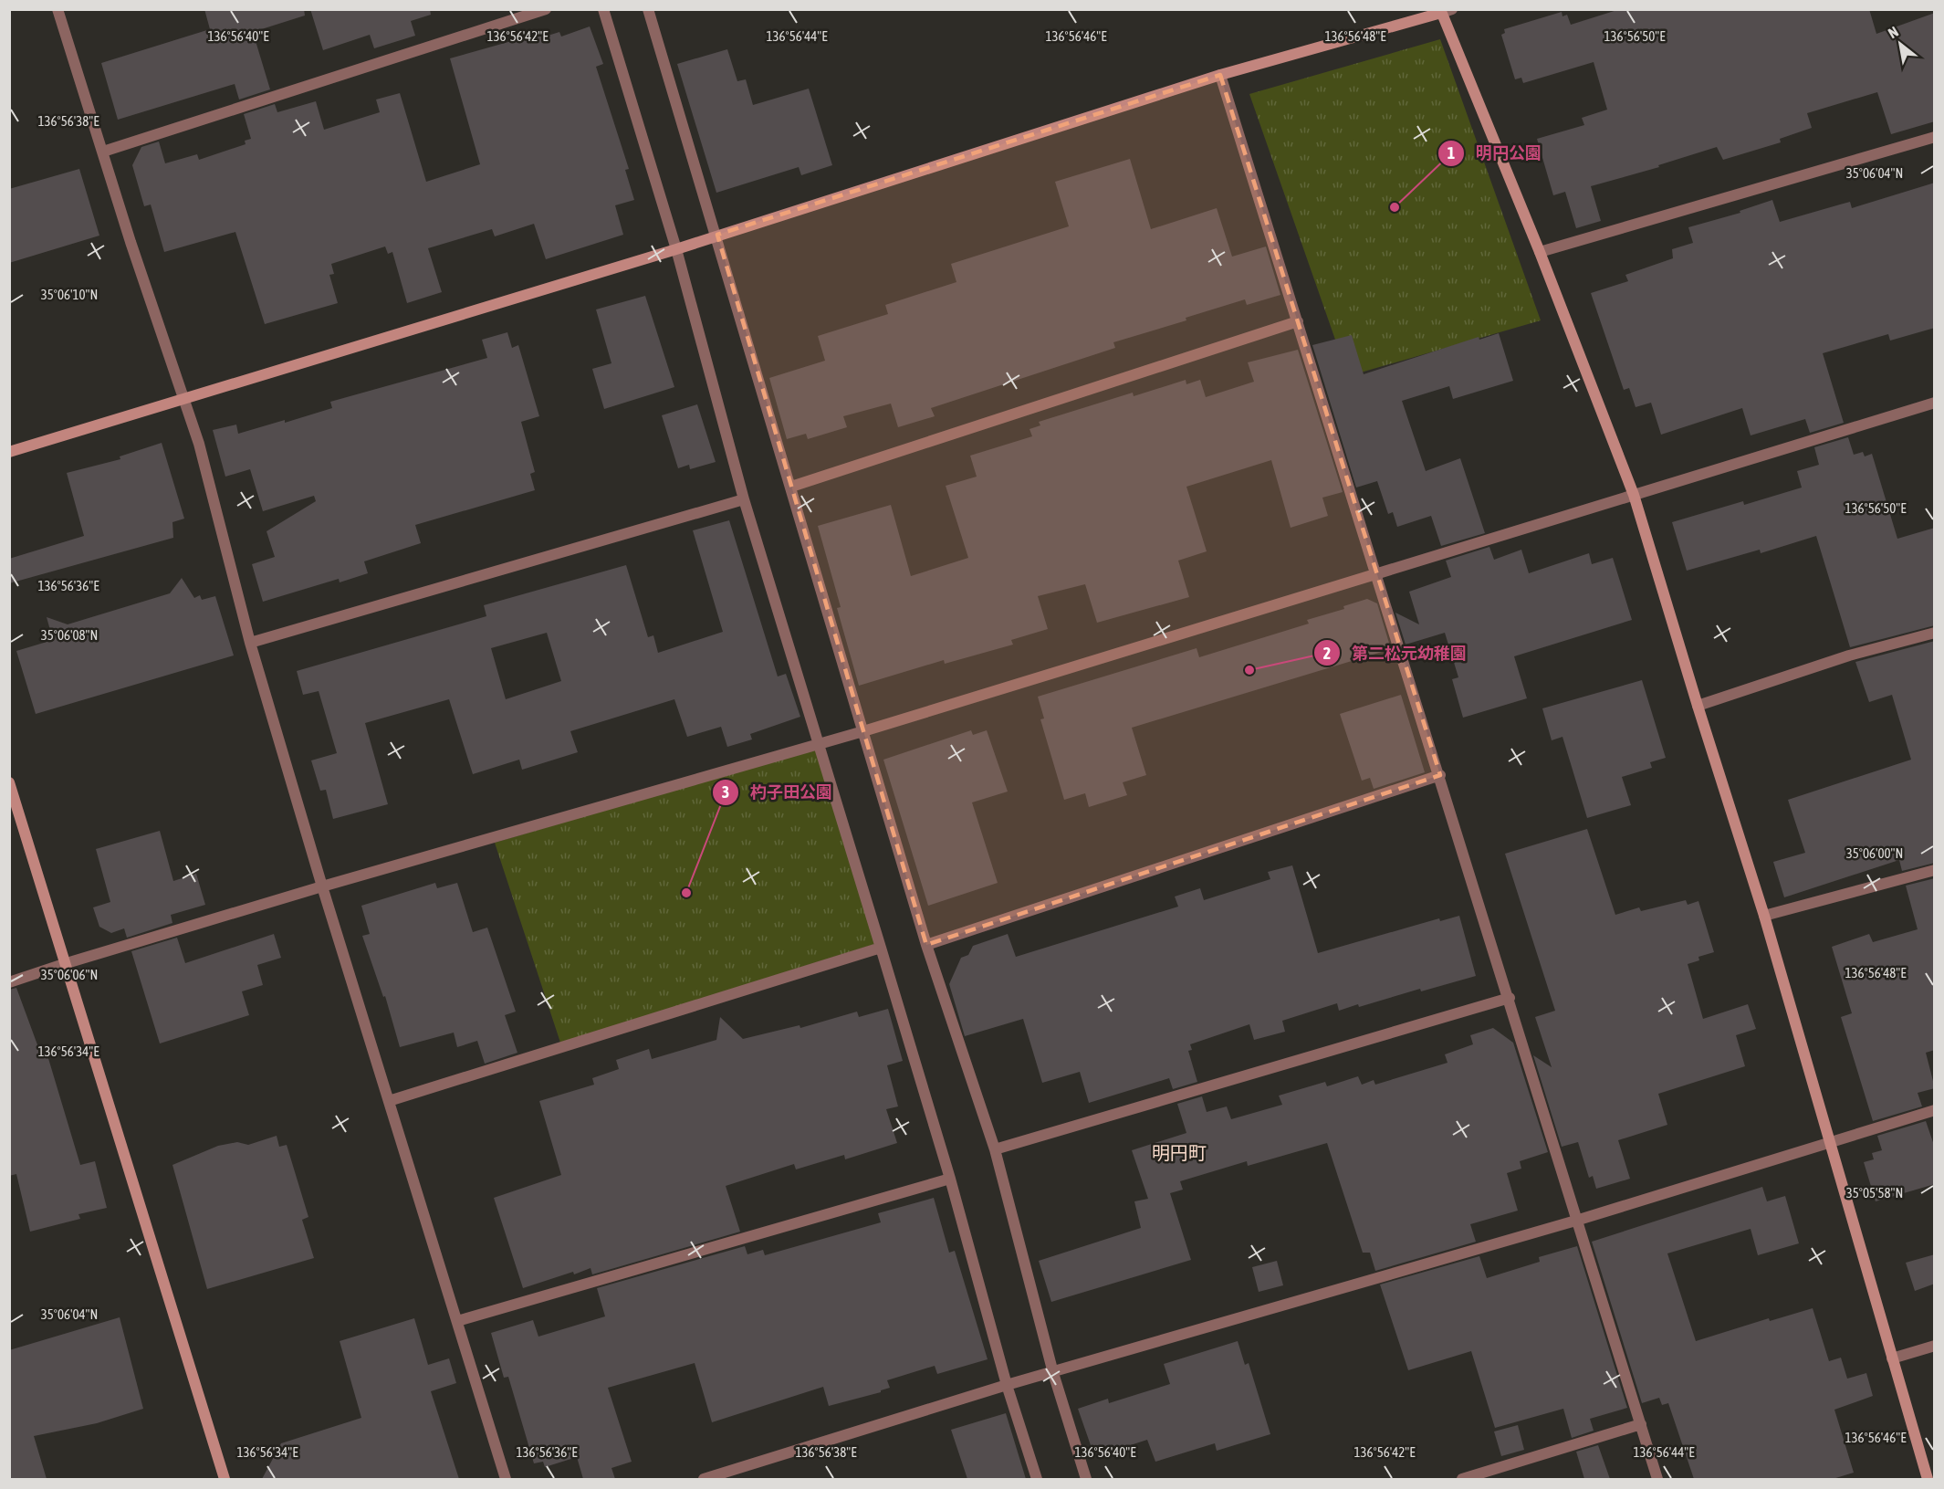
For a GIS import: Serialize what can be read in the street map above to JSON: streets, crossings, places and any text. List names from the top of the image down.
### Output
{
  "districts": ["明円町"],
  "places": ["明円公園", "第二松元幼稚園", "杓子田公園"],
  "north": "top left",
  "coordinates": [
    "136°56'40\"E",
    "136°56'42\"E",
    "136°56'44\"E",
    "136°56'46\"E",
    "136°56'48\"E",
    "136°56'50\"E",
    "136°56'38\"E",
    "35°06'04\"N",
    "35°06'10\"N",
    "136°56'36\"E",
    "35°06'08\"N",
    "35°06'00\"N",
    "35°06'06\"N",
    "136°56'34\"E",
    "35°05'58\"N"
  ]
}
